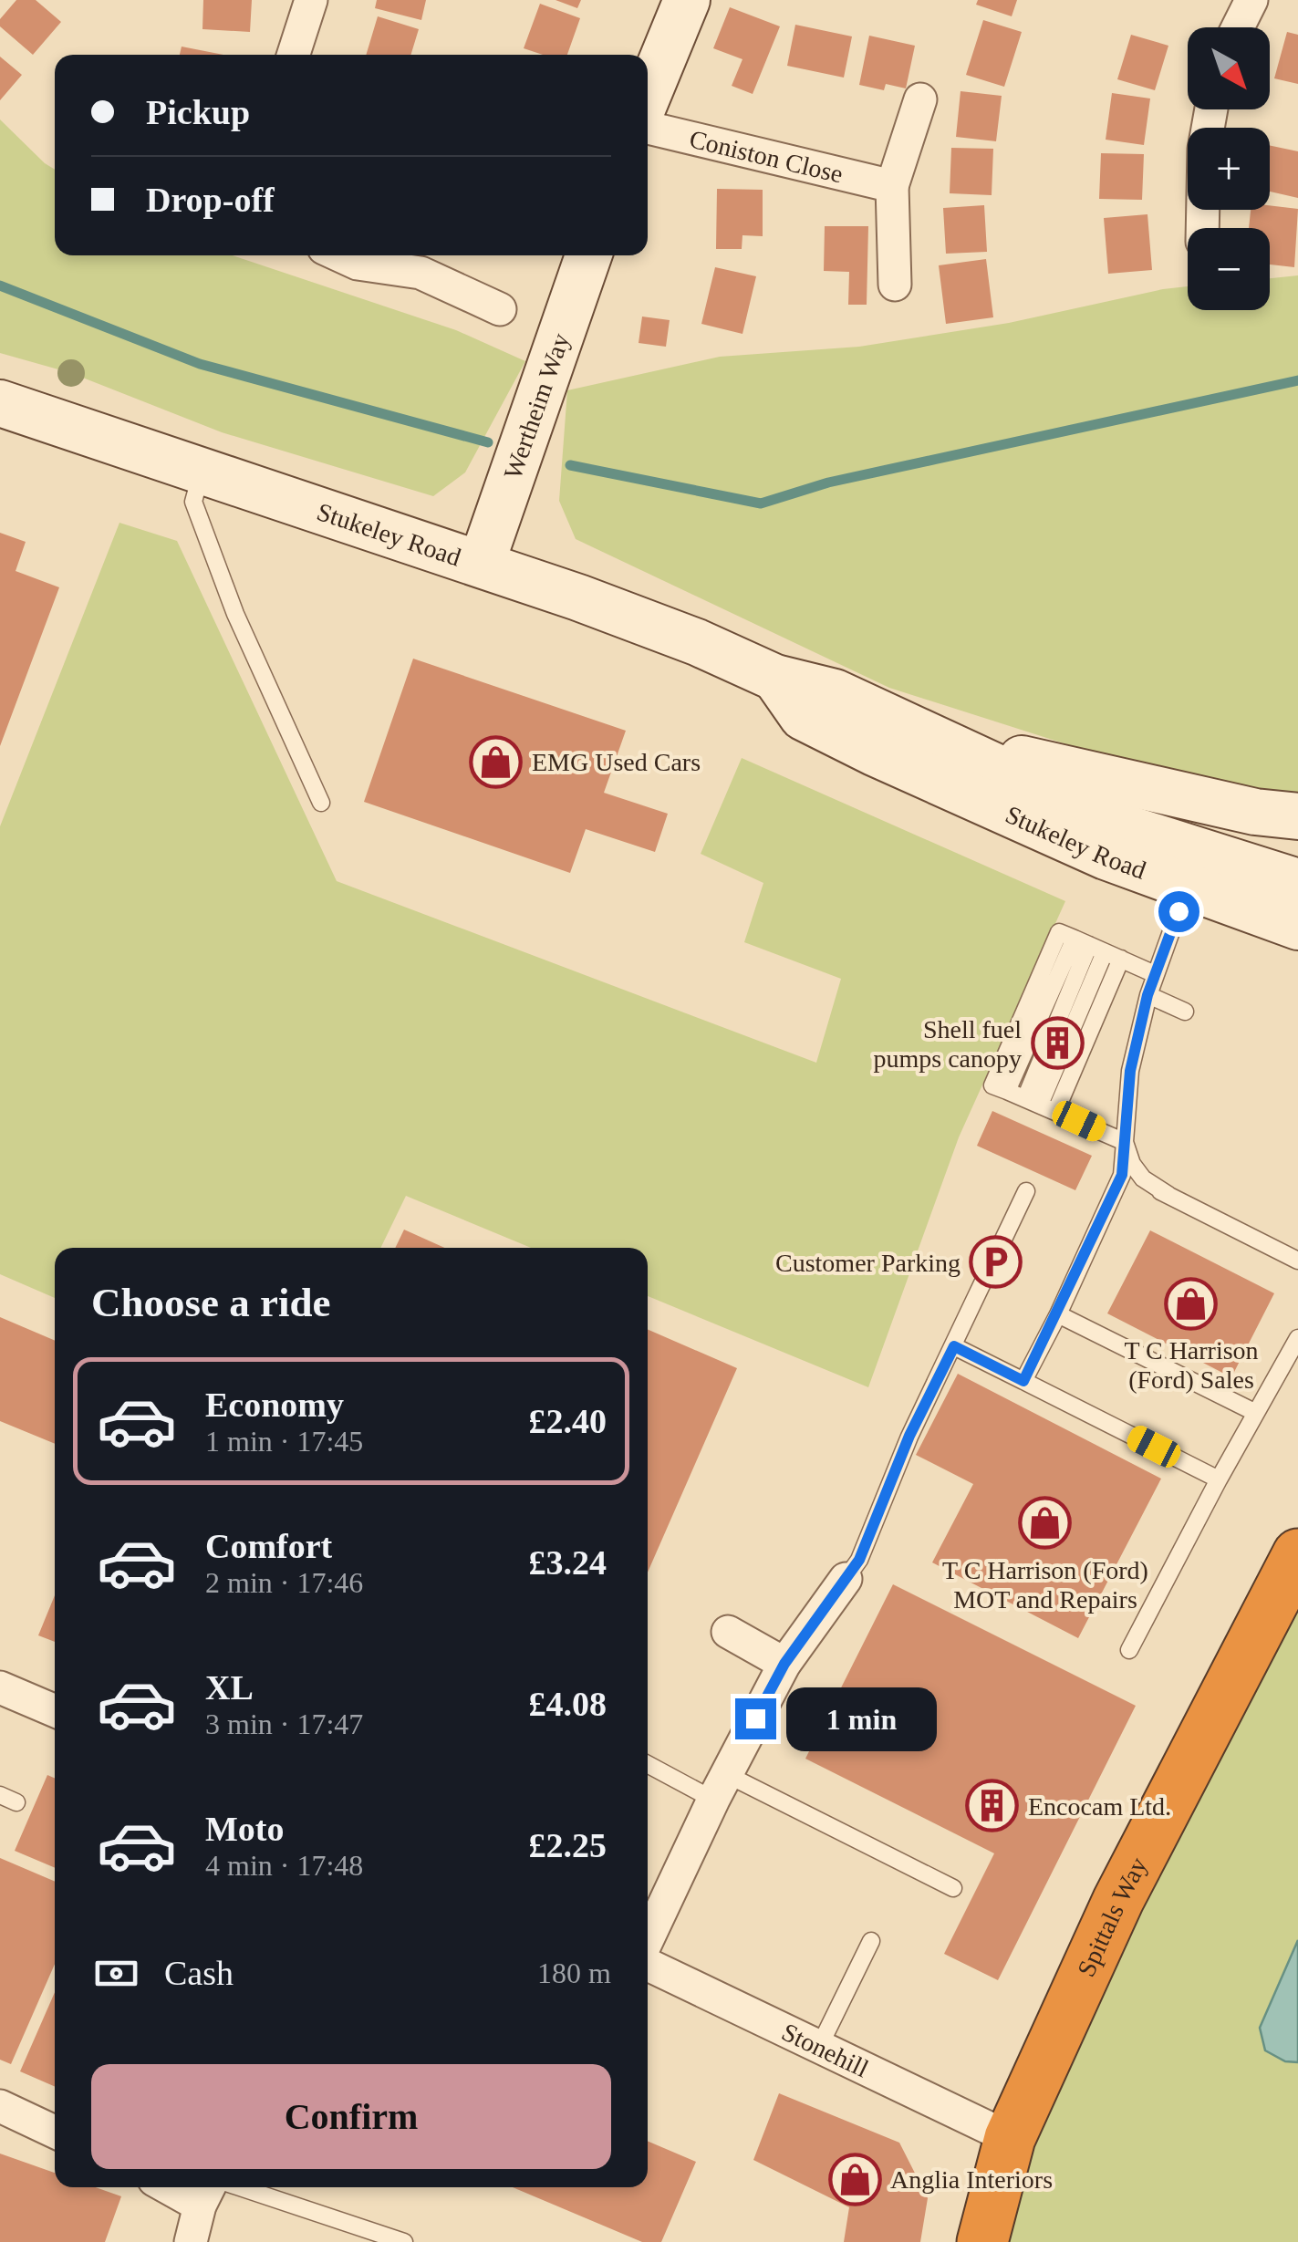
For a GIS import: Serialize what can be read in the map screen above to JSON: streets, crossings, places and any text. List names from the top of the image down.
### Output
{
  "streets": {
    "highway": ["Spittals Way"],
    "main road": ["Wertheim Way", "Stukeley Road"],
    "street": ["Coniston Close", "Stonehill"]
  },
  "crossings": [
    ["Wertheim Way", "Stukeley Road"],
    ["Spittals Way", "Stonehill"]
  ],
  "places": {
    "shop": [
      "EMG Used Cars",
      "T C Harrison (Ford) Sales",
      "T C Harrison (Ford) MOT and Repairs",
      "Anglia Interiors"
    ],
    "building": ["Shell fuel pumps canopy", "Encocam Ltd."],
    "parking": ["Customer Parking"]
  },
  "north": "bottom right",
  "page": {
    "map_buttons": ["+", "−"],
    "banner": ["Pickup", "Drop-off"],
    "heading": "Choose a ride",
    "list": [
      {
        "name": "Economy",
        "note": "1 min · 17:45",
        "value": "£2.40"
      },
      {
        "name": "Comfort",
        "note": "2 min · 17:46",
        "value": "£3.24"
      },
      {
        "name": "XL",
        "note": "3 min · 17:47",
        "value": "£4.08"
      },
      {
        "name": "Moto",
        "note": "4 min · 17:48",
        "value": "£2.25"
      }
    ],
    "bubble": "1 min",
    "pay": ["Cash", "180 m"],
    "buttons": "Confirm"
  }
}
